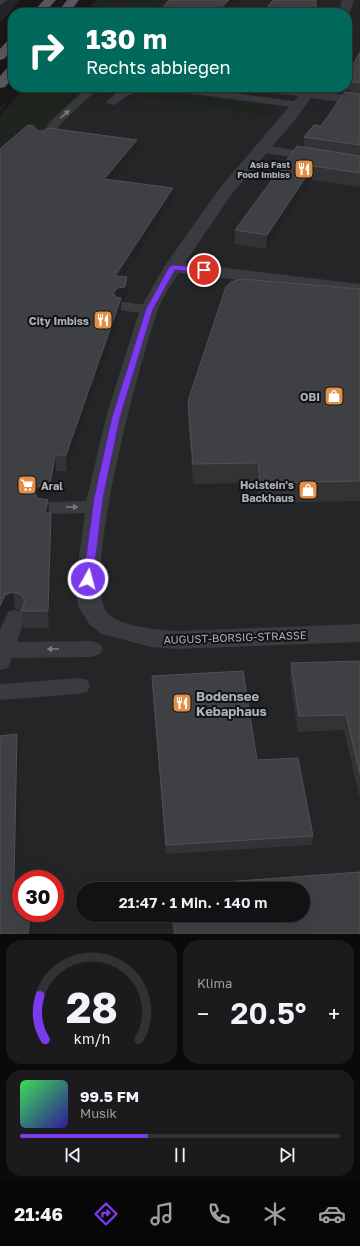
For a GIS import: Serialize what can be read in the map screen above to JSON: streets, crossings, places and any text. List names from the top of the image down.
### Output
{
  "streets": {
    "street": ["AUGUST-BORSIG-STRASSE"]
  },
  "places": {
    "restaurant": ["Asia Fast Food Imbiss", "City Imbiss", "Bodensee Kebaphaus"],
    "shop": ["OBI", "Holstein's Backhaus"],
    "supermarket": ["Aral"]
  },
  "page": {
    "turn": ["130 m", "Rechts abbiegen"],
    "limit": "30",
    "trip": "21:47 · 1 Min. · 140 m",
    "tile": "Klima",
    "heat": ["−", "20.5°", "+"],
    "song": ["99.5 FM", "Musik"],
    "tabs": "21:46",
    "gauge": ["28", "km/h"]
  }
}
